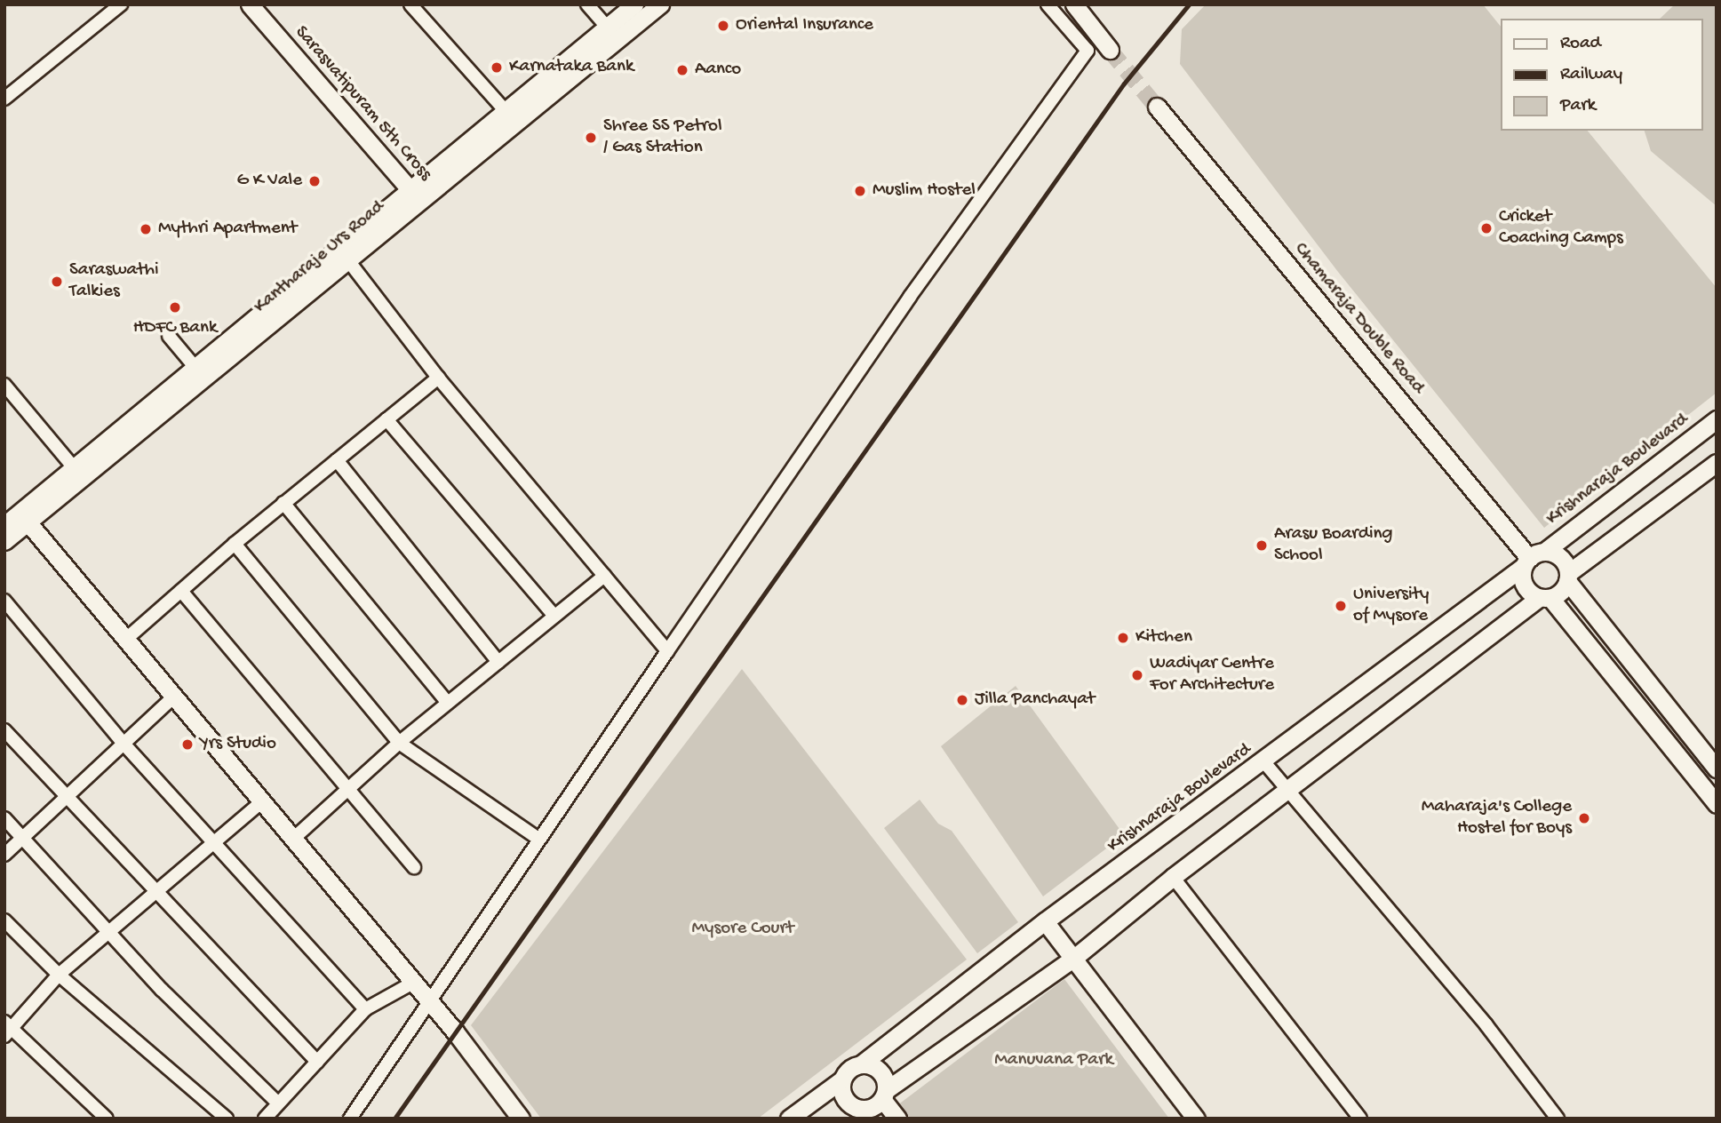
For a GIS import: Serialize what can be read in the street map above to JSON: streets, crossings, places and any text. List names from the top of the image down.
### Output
{
  "streets": {
    "street": [
      "Sarasvatipuram 5th Cross",
      "Kantharaje Urs Road",
      "Chamaraja Double Road",
      "Krishnaraja Boulevard"
    ]
  },
  "crossings": [
    ["Sarasvatipuram 5th Cross", "Kantharaje Urs Road"],
    ["Chamaraja Double Road", "Krishnaraja Boulevard"]
  ],
  "parks": ["Mysore Court", "Manuvana Park"],
  "places": [
    "Oriental Insurance",
    "Karnataka Bank",
    "Aanco",
    "Shree SS Petrol / Gas Station",
    "G K Vale",
    "Muslim Hostel",
    "Cricket Coaching Camps",
    "Mythri Apartment",
    "Saraswathi Talkies",
    "HDFC Bank",
    "Arasu Boarding School",
    "University of Mysore",
    "Kitchen",
    "Wadiyar Centre For Architecture",
    "Jilla Panchayat",
    "Yrs Studio",
    "Maharaja's College Hostel for Boys"
  ],
  "legend": ["Road", "Railway", "Park"]
}
